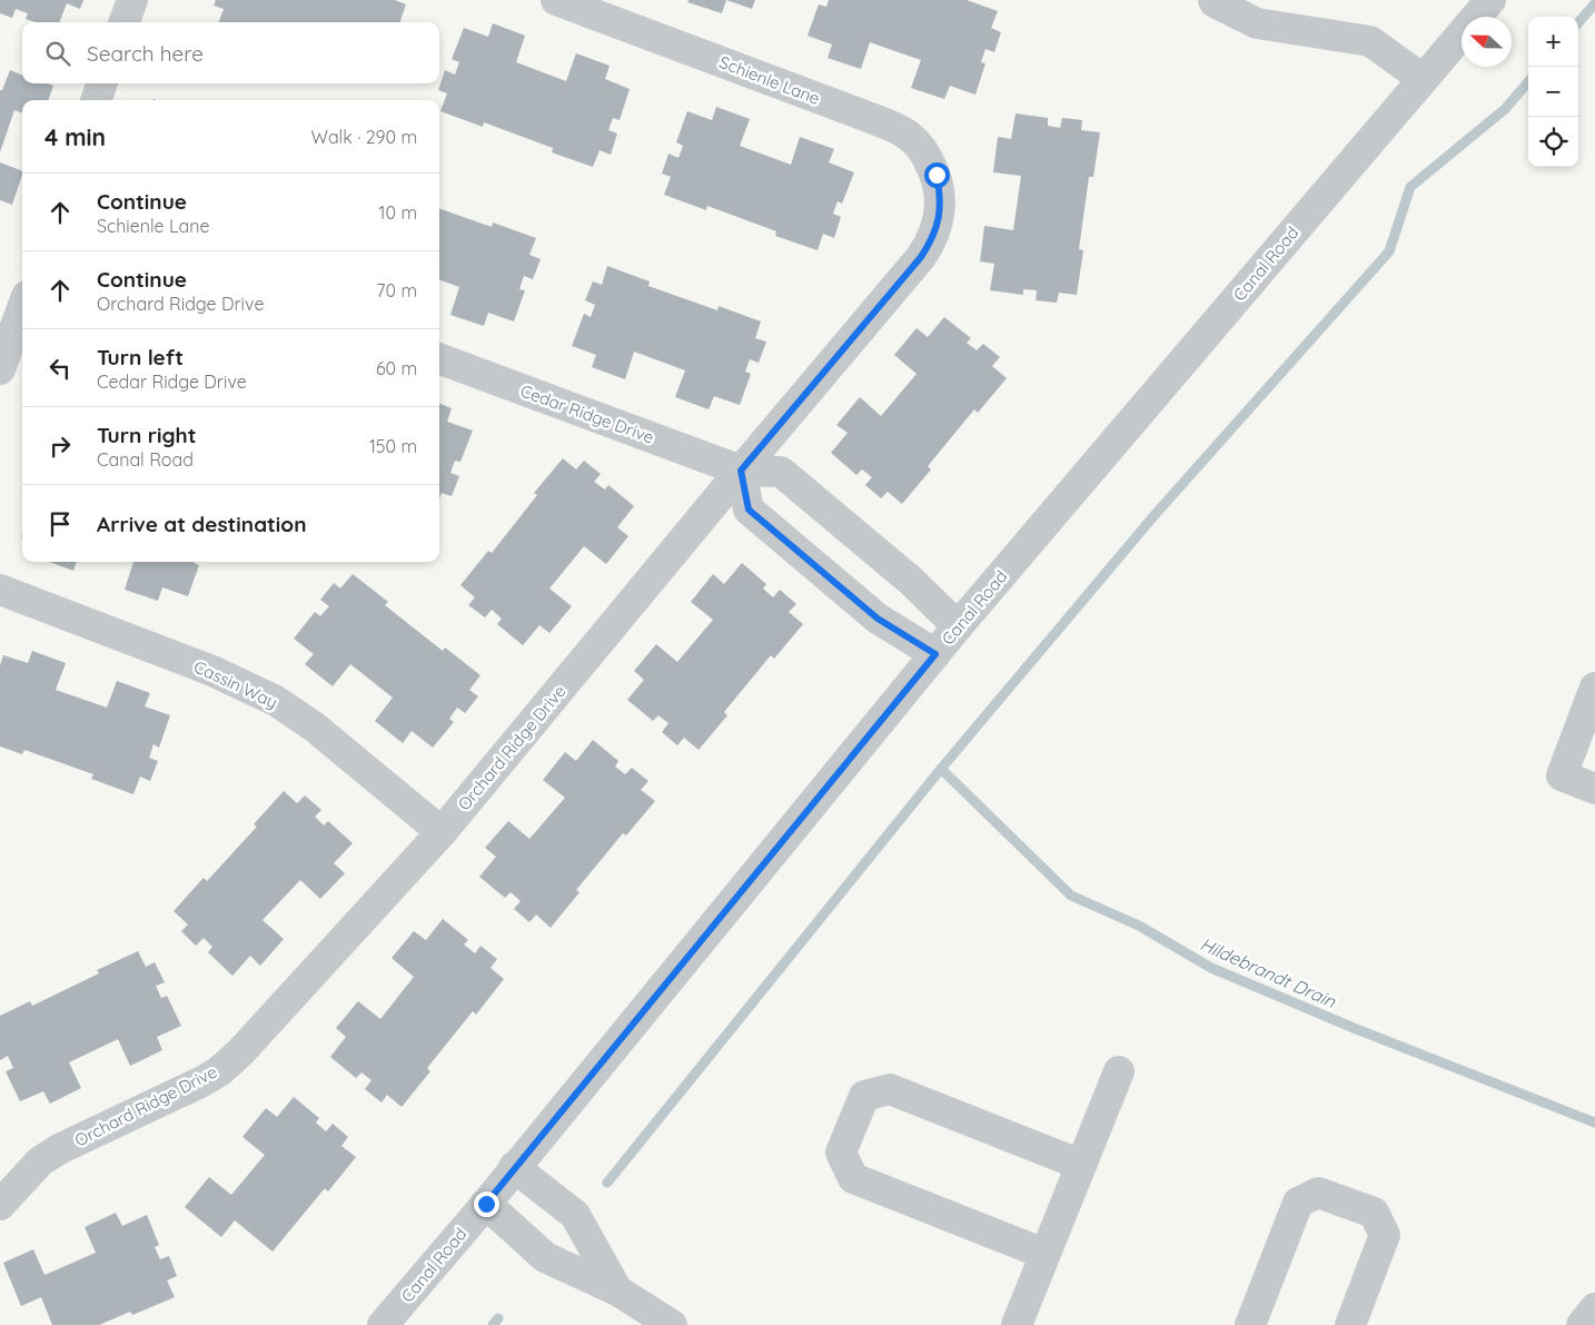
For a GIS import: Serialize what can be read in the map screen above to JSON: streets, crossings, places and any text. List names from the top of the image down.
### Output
{
  "streets": {
    "street": [
      "Schienle Lane",
      "Canal Road",
      "Cedar Ridge Drive",
      "Cassin Way",
      "Orchard Ridge Drive"
    ]
  },
  "crossings": [
    ["Schienle Lane", "Orchard Ridge Drive"],
    ["Canal Road", "Cedar Ridge Drive"],
    ["Cedar Ridge Drive", "Orchard Ridge Drive"],
    ["Cassin Way", "Orchard Ridge Drive"]
  ],
  "water": ["Hildebrandt Drain"],
  "north": "left",
  "page": {
    "map_buttons": ["+", "−"],
    "search": "Search here",
    "heading": ["4 min", "Walk · 290 m"],
    "list": [
      ["Continue", "Schienle Lane", "10 m"],
      ["Continue", "Orchard Ridge Drive", "70 m"],
      ["Turn left", "Cedar Ridge Drive", "60 m"],
      ["Turn right", "Canal Road", "150 m"],
      "Arrive at destination"
    ]
  }
}
